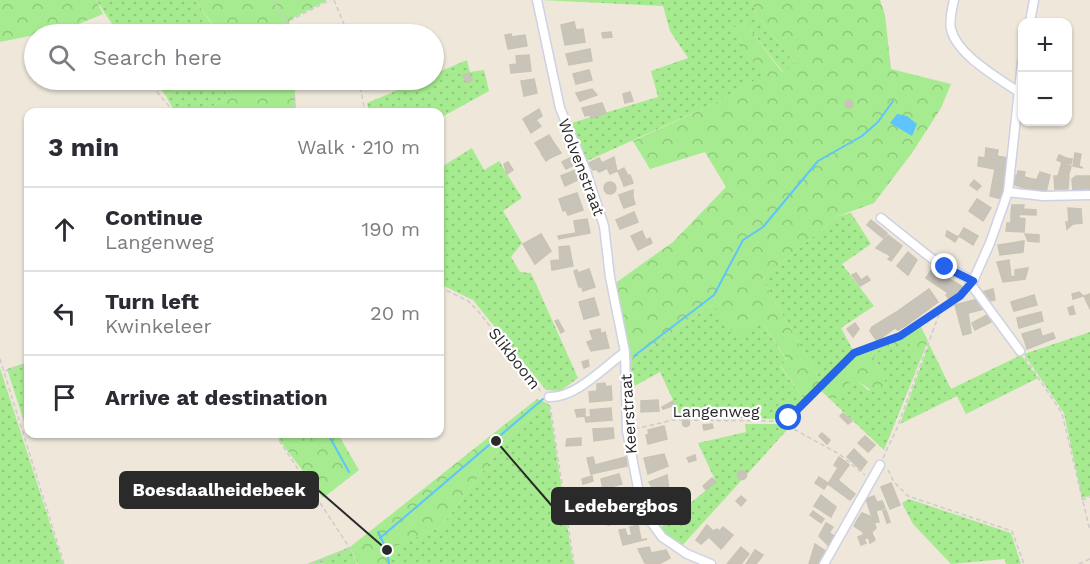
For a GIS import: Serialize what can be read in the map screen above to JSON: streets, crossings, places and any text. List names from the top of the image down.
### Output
{
  "streets": {
    "street": ["Wolvenstraat", "Slikboom", "Keerstraat"],
    "path": ["Langenweg"]
  },
  "crossings": [
    ["Wolvenstraat", "Keerstraat"],
    ["Slikboom", "Keerstraat"],
    ["Langenweg", "Keerstraat"]
  ],
  "places": ["Ledebergbos", "Boesdaalheidebeek"],
  "page": {
    "map_buttons": ["+", "−"],
    "search": "Search here",
    "heading": ["3 min", "Walk · 210 m"],
    "list": [
      ["Continue", "Langenweg", "190 m"],
      ["Turn left", "Kwinkeleer", "20 m"],
      "Arrive at destination"
    ]
  }
}
